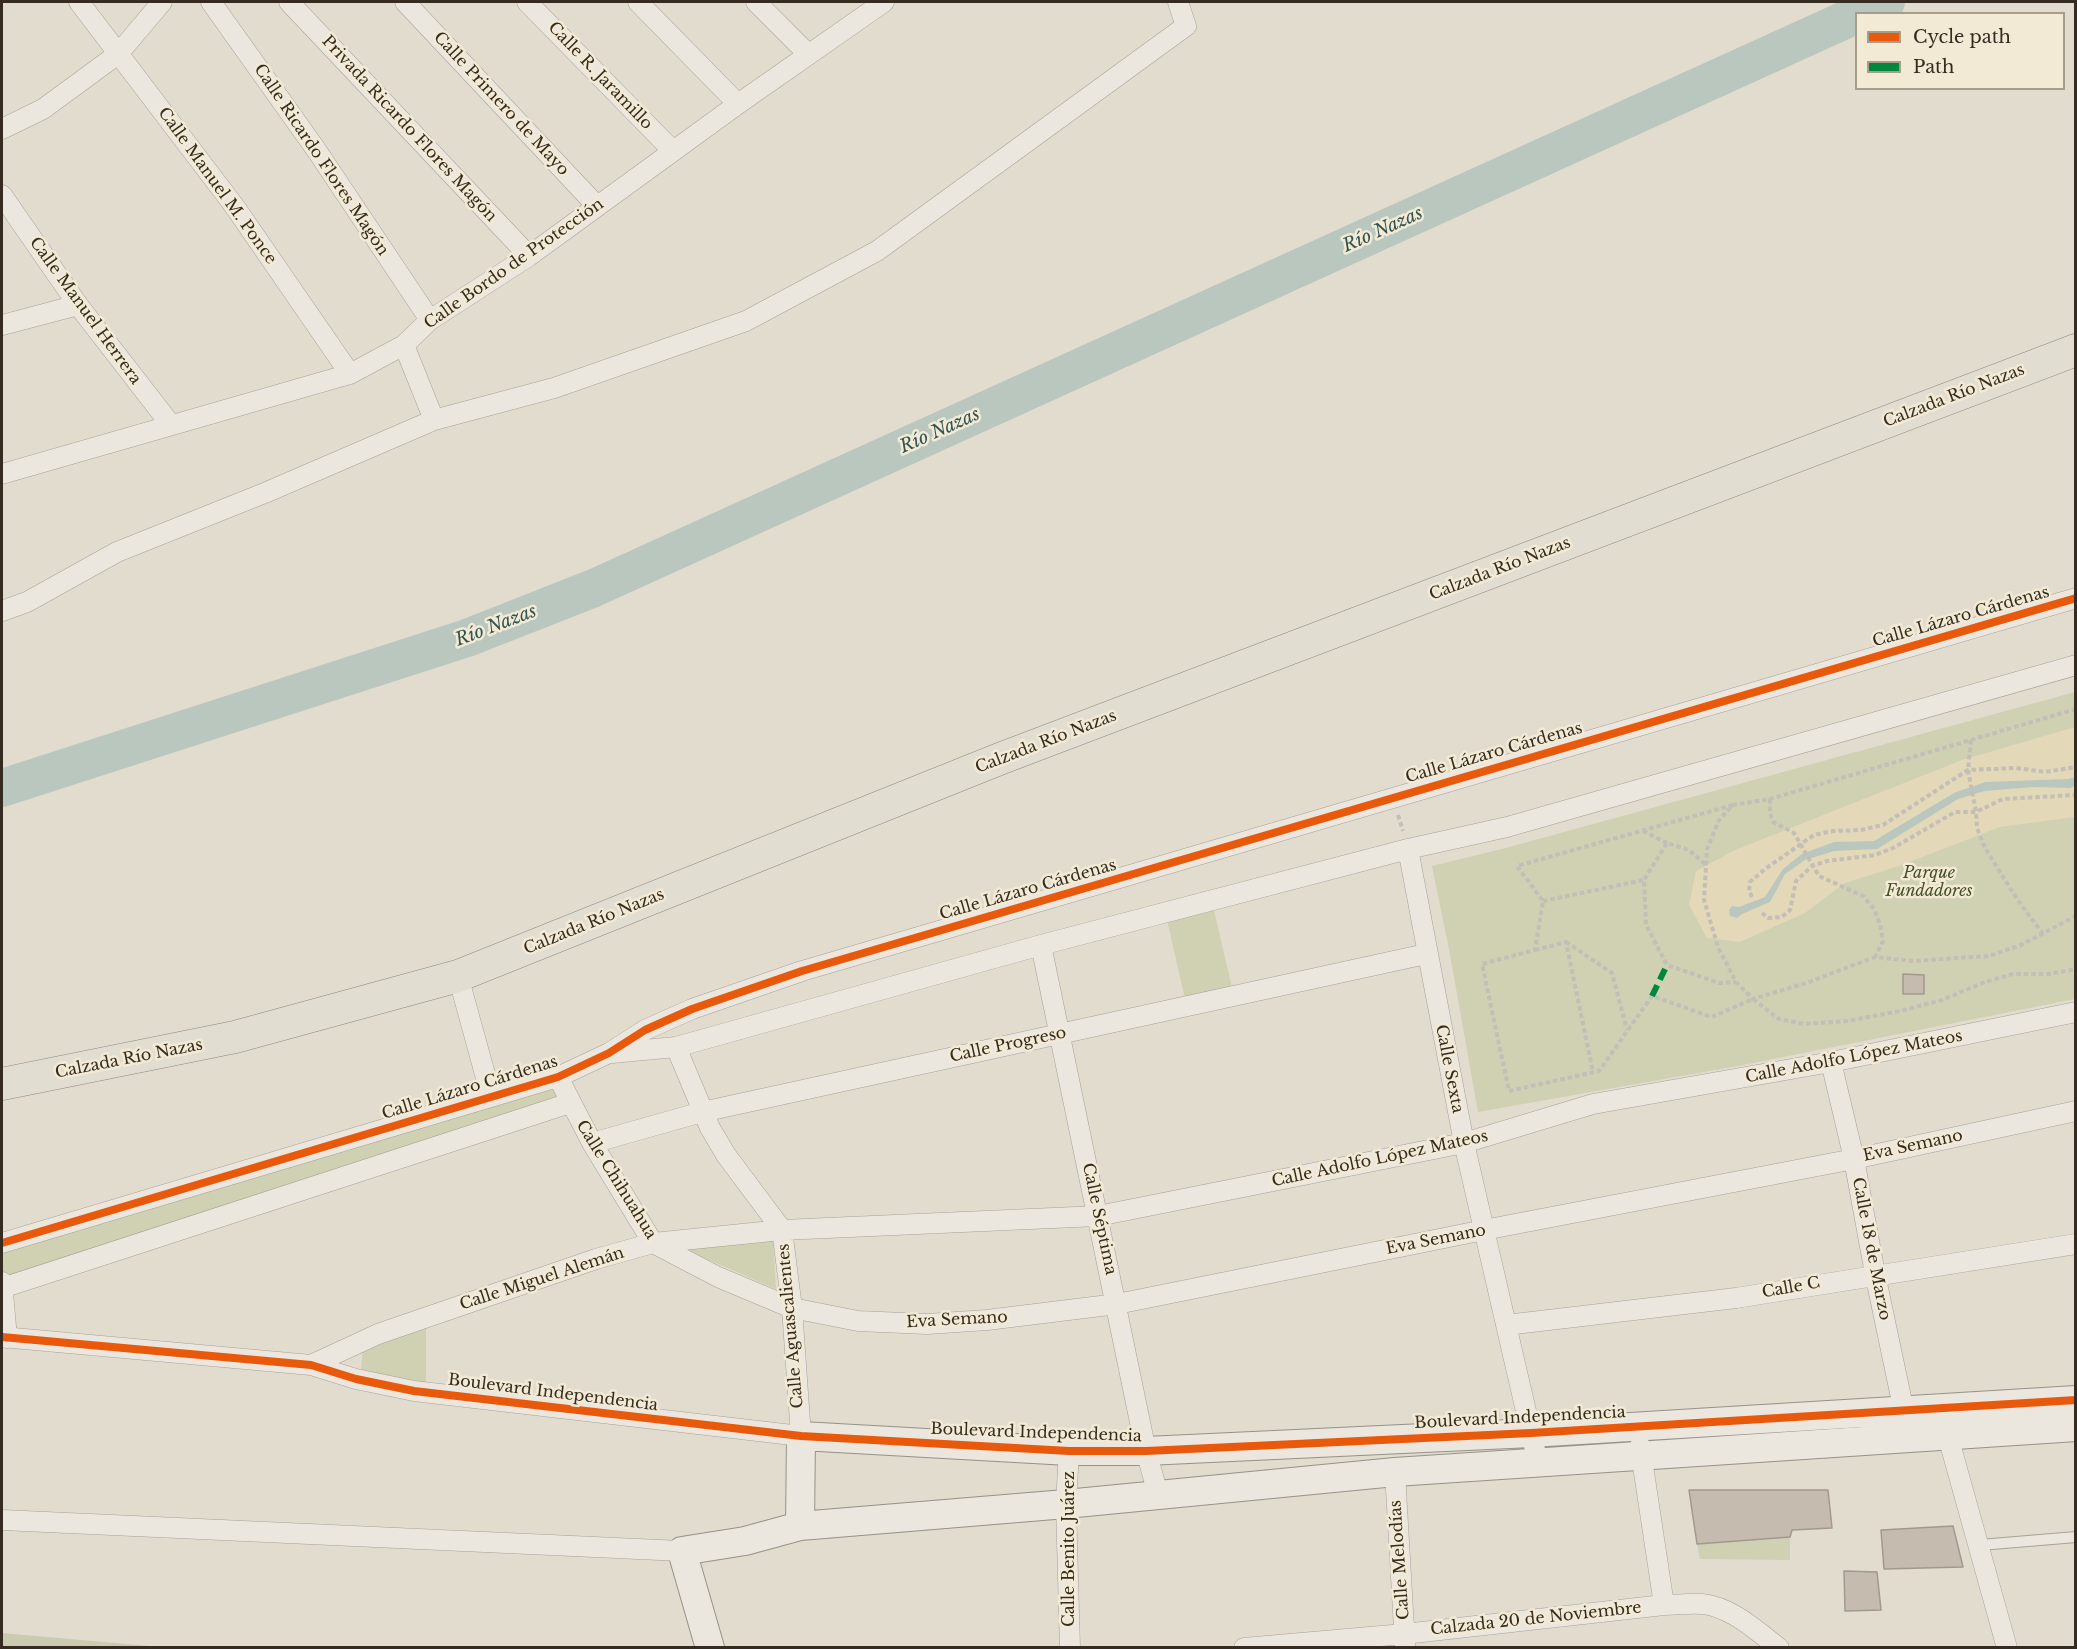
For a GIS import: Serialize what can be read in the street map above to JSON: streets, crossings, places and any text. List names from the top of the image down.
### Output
{
  "streets": {
    "main road": ["Calzada Río Nazas"],
    "street": [
      "Calle R. Jaramillo",
      "Calle Primero de Mayo",
      "Privada Ricardo Flores Magón",
      "Calle Ricardo Flores Magón",
      "Calle Manuel M. Ponce",
      "Calle Bordo de Protección",
      "Calle Manuel Herrera",
      "Calle Lázaro Cárdenas",
      "Calle Progreso",
      "Calle Adolfo López Mateos",
      "Calle Sexta",
      "Eva Semano",
      "Calle Chihuahua",
      "Calle Séptima",
      "Calle 18 de Marzo",
      "Calle Miguel Alemán",
      "Calle C",
      "Calle Aguascalientes",
      "Boulevard Independencia",
      "Calle Benito Juárez",
      "Calle Melodías",
      "Calzada 20 de Noviembre"
    ]
  },
  "crossings": [
    ["Calle R. Jaramillo", "Calle Bordo de Protección"],
    ["Calle Primero de Mayo", "Calle Bordo de Protección"],
    ["Privada Ricardo Flores Magón", "Calle Bordo de Protección"],
    ["Calle Ricardo Flores Magón", "Calle Bordo de Protección"],
    ["Calle Manuel M. Ponce", "Calle Bordo de Protección"],
    ["Calle Bordo de Protección", "Calle Manuel Herrera"],
    ["Calle Lázaro Cárdenas", "Calle Chihuahua"],
    ["Calle Progreso", "Calle Sexta"],
    ["Calle Progreso", "Calle Chihuahua"],
    ["Calle Progreso", "Calle Séptima"],
    ["Calle Progreso", "Calle Aguascalientes"],
    ["Calle Adolfo López Mateos", "Calle Sexta"],
    ["Calle Adolfo López Mateos", "Calle Séptima"],
    ["Calle Adolfo López Mateos", "Calle 18 de Marzo"],
    ["Calle Adolfo López Mateos", "Calle Miguel Alemán"],
    ["Calle Adolfo López Mateos", "Calle Aguascalientes"],
    ["Calle Sexta", "Eva Semano"],
    ["Calle Sexta", "Calle C"],
    ["Calle Sexta", "Boulevard Independencia"],
    ["Eva Semano", "Calle Chihuahua"],
    ["Eva Semano", "Calle Séptima"],
    ["Eva Semano", "Calle 18 de Marzo"],
    ["Eva Semano", "Calle Aguascalientes"],
    ["Calle Chihuahua", "Calle Miguel Alemán"],
    ["Calle Chihuahua", "Calle Aguascalientes"],
    ["Calle Séptima", "Boulevard Independencia"],
    ["Calle 18 de Marzo", "Calle C"],
    ["Calle 18 de Marzo", "Boulevard Independencia"],
    ["Calle Miguel Alemán", "Calle Aguascalientes"],
    ["Calle Miguel Alemán", "Boulevard Independencia"],
    ["Calle Aguascalientes", "Boulevard Independencia"],
    ["Boulevard Independencia", "Calle Benito Juárez"],
    ["Boulevard Independencia", "Calle Melodías"],
    ["Calle Melodías", "Calzada 20 de Noviembre"]
  ],
  "water": ["Río Nazas"],
  "parks": ["Parque Fundadores"],
  "legend": ["Cycle path", "Path"]
}
